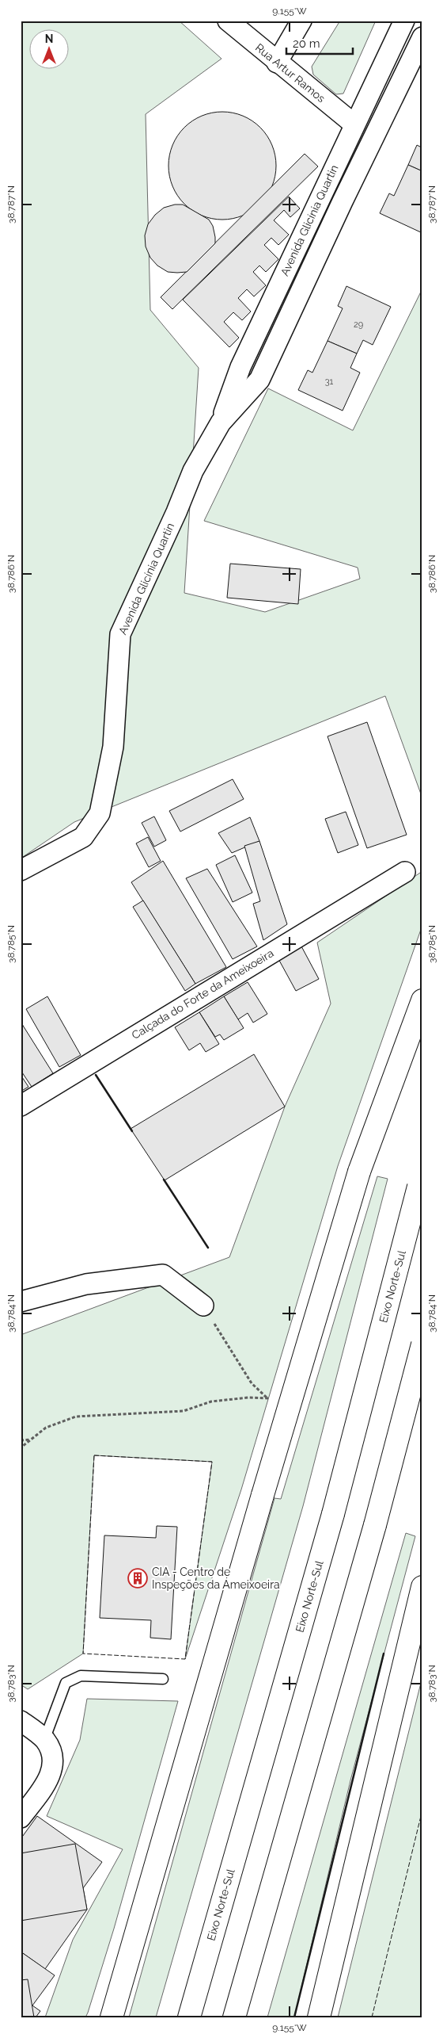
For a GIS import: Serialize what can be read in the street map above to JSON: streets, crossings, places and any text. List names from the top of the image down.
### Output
{
  "streets": {
    "highway": ["Eixo Norte-Sul"],
    "street": ["Rua Artur Ramos", "Avenida Glicínia Quartin", "Calçada do Forte da Ameixoeira"]
  },
  "crossings": [
    ["Rua Artur Ramos", "Avenida Glicínia Quartin"]
  ],
  "places": {
    "building": ["CIA - Centro de Inspeções da Ameixoeira"]
  },
  "house_numbers": ["29", "31"],
  "scale_bar": "20 m",
  "north": "top",
  "coordinates": [
    "9.155°W",
    "38.787°N",
    "38.786°N",
    "38.785°N",
    "38.784°N",
    "38.783°N"
  ]
}
